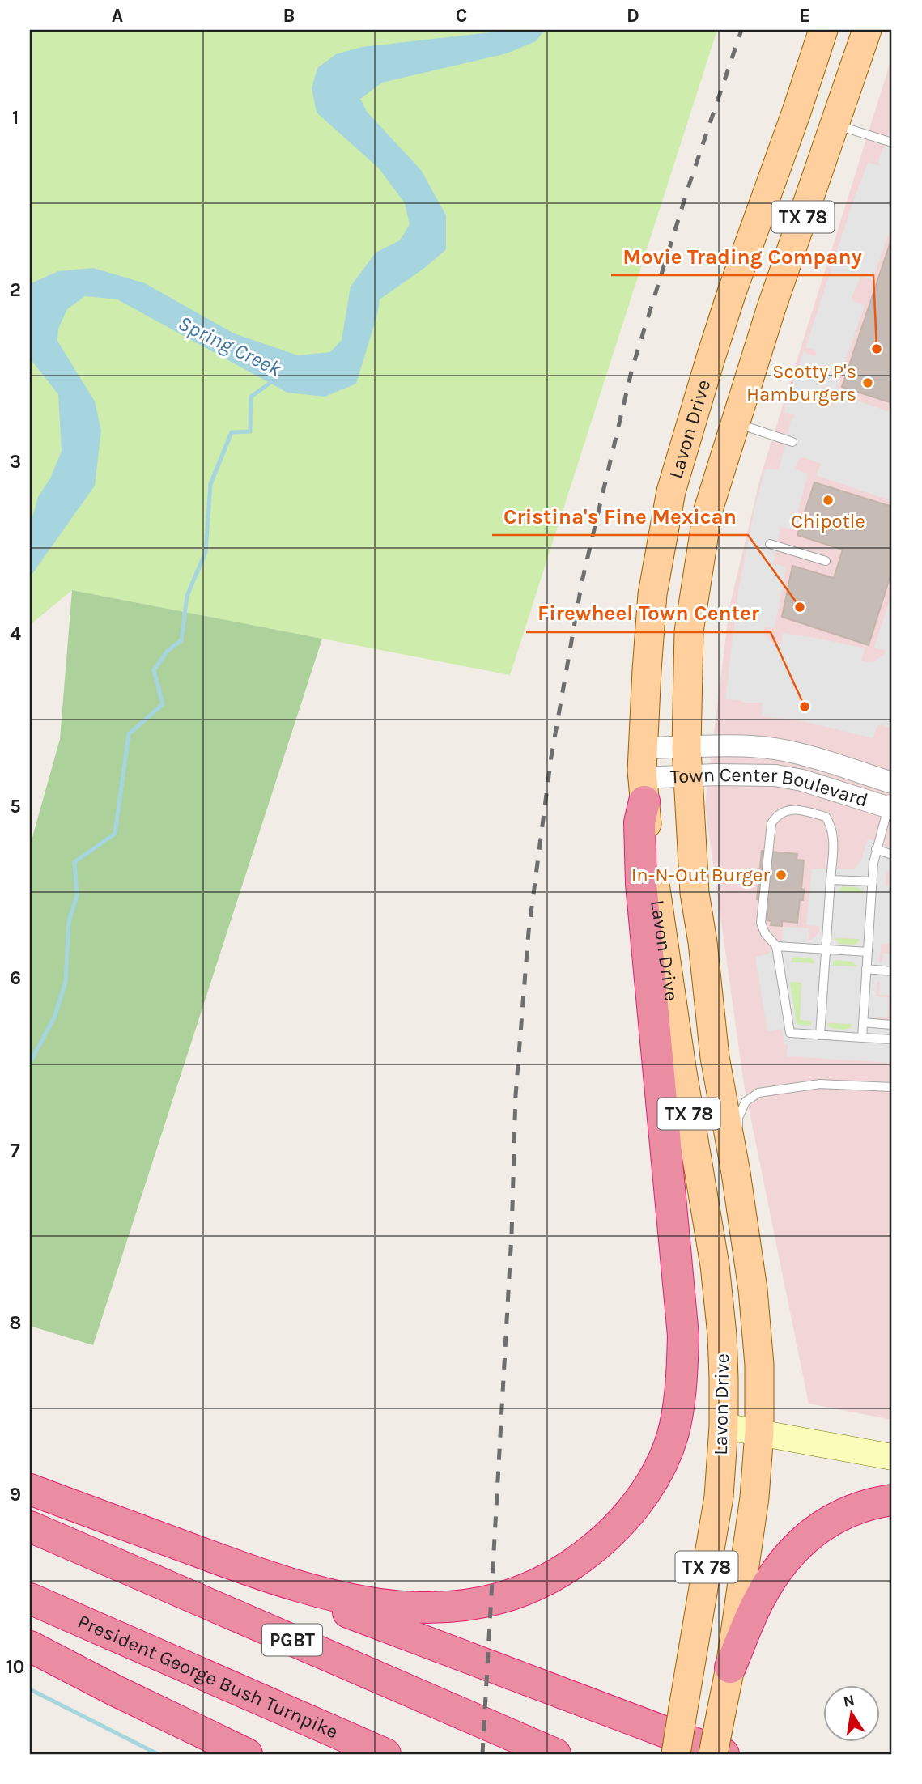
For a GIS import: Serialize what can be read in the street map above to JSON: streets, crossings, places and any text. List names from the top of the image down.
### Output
{
  "streets": {
    "highway": ["PGBT", "President George Bush Turnpike"],
    "main road": ["TX 78", "Lavon Drive"],
    "street": ["Town Center Boulevard"]
  },
  "crossings": [
    ["Lavon Drive", "Town Center Boulevard"]
  ],
  "water": ["Spring Creek"],
  "places": [
    "Movie Trading Company",
    "Scotty P's Hamburgers",
    "Chipotle",
    "Cristina's Fine Mexican",
    "Firewheel Town Center",
    "In-N-Out Burger"
  ],
  "north": "top",
  "grid": {
    "columns": [
      "A",
      "B",
      "C",
      "D",
      "E"
    ],
    "rows": [
      "1",
      "2",
      "3",
      "4",
      "5",
      "6",
      "7",
      "8",
      "9",
      "10"
    ]
  }
}
